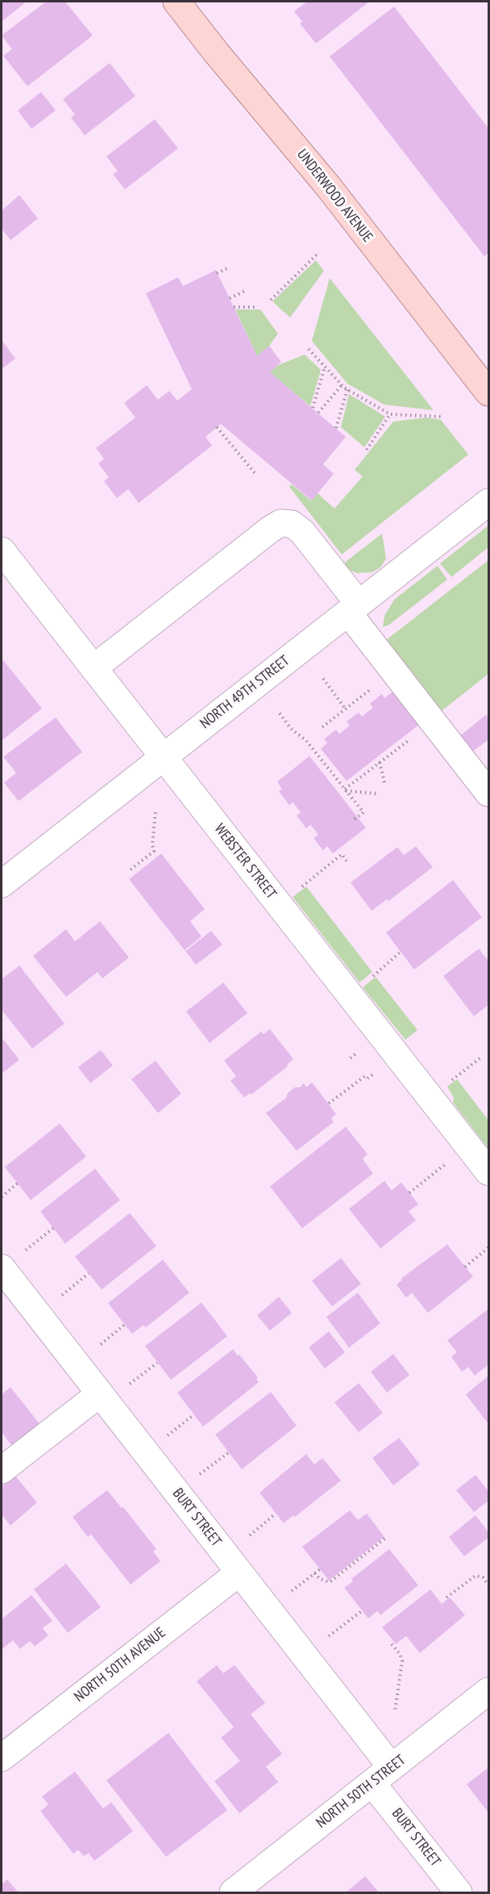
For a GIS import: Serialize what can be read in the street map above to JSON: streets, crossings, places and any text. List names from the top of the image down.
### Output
{
  "streets": {
    "main road": ["UNDERWOOD AVENUE"],
    "street": [
      "NORTH 49TH STREET",
      "WEBSTER STREET",
      "BURT STREET",
      "NORTH 50TH AVENUE",
      "NORTH 50TH STREET"
    ]
  },
  "crossings": [
    ["NORTH 49TH STREET", "WEBSTER STREET"],
    ["BURT STREET", "NORTH 50TH AVENUE"],
    ["BURT STREET", "NORTH 50TH STREET"]
  ]
}
